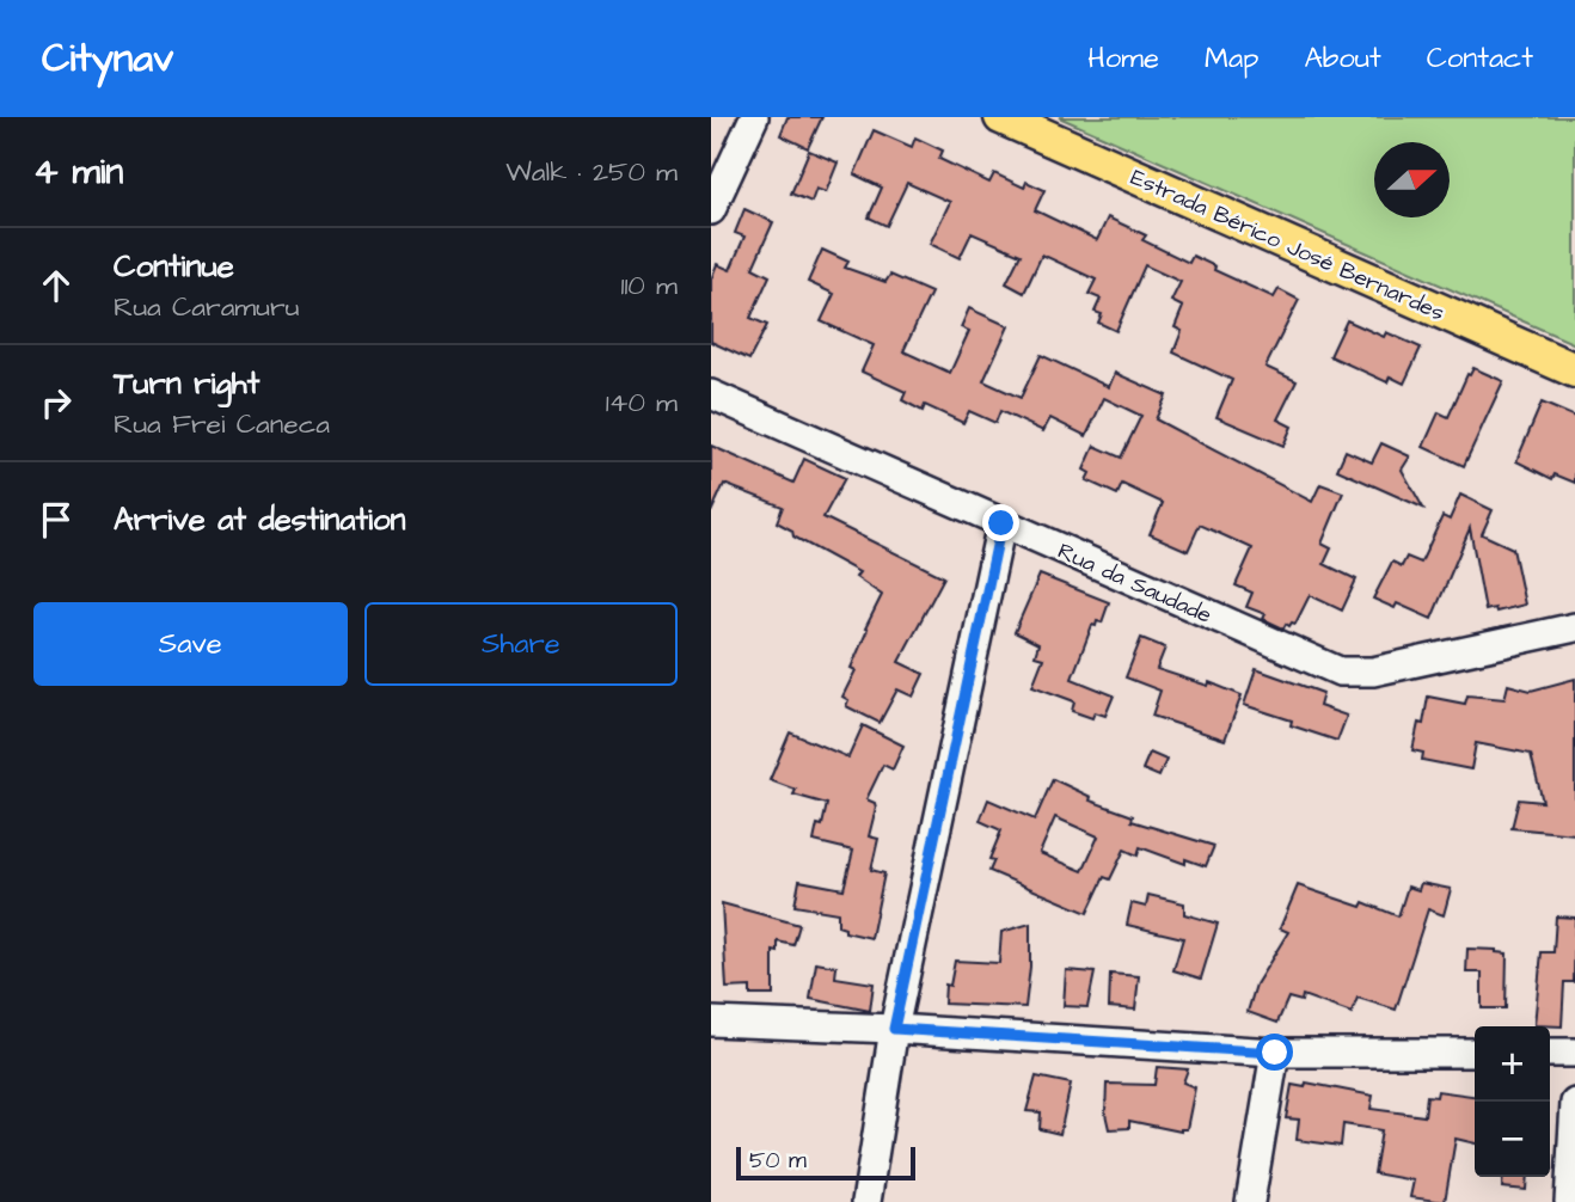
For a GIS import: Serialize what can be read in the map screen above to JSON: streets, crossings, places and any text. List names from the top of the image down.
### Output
{
  "streets": {
    "main road": ["Estrada Bérico José Bernardes"],
    "street": ["Rua da Saudade"]
  },
  "scale_bar": "50 m",
  "north": "right",
  "page": {
    "header": "Citynav",
    "nav": [
      "Home",
      "Map",
      "About",
      "Contact"
    ],
    "heading": ["4 min", "Walk · 250 m"],
    "list": [
      ["Continue", "Rua Caramuru", "110 m"],
      ["Turn right", "Rua Frei Caneca", "140 m"],
      "Arrive at destination"
    ],
    "buttons": ["Save", "Share"],
    "map_buttons": ["+", "−"],
    "scale": "50 m"
  }
}
